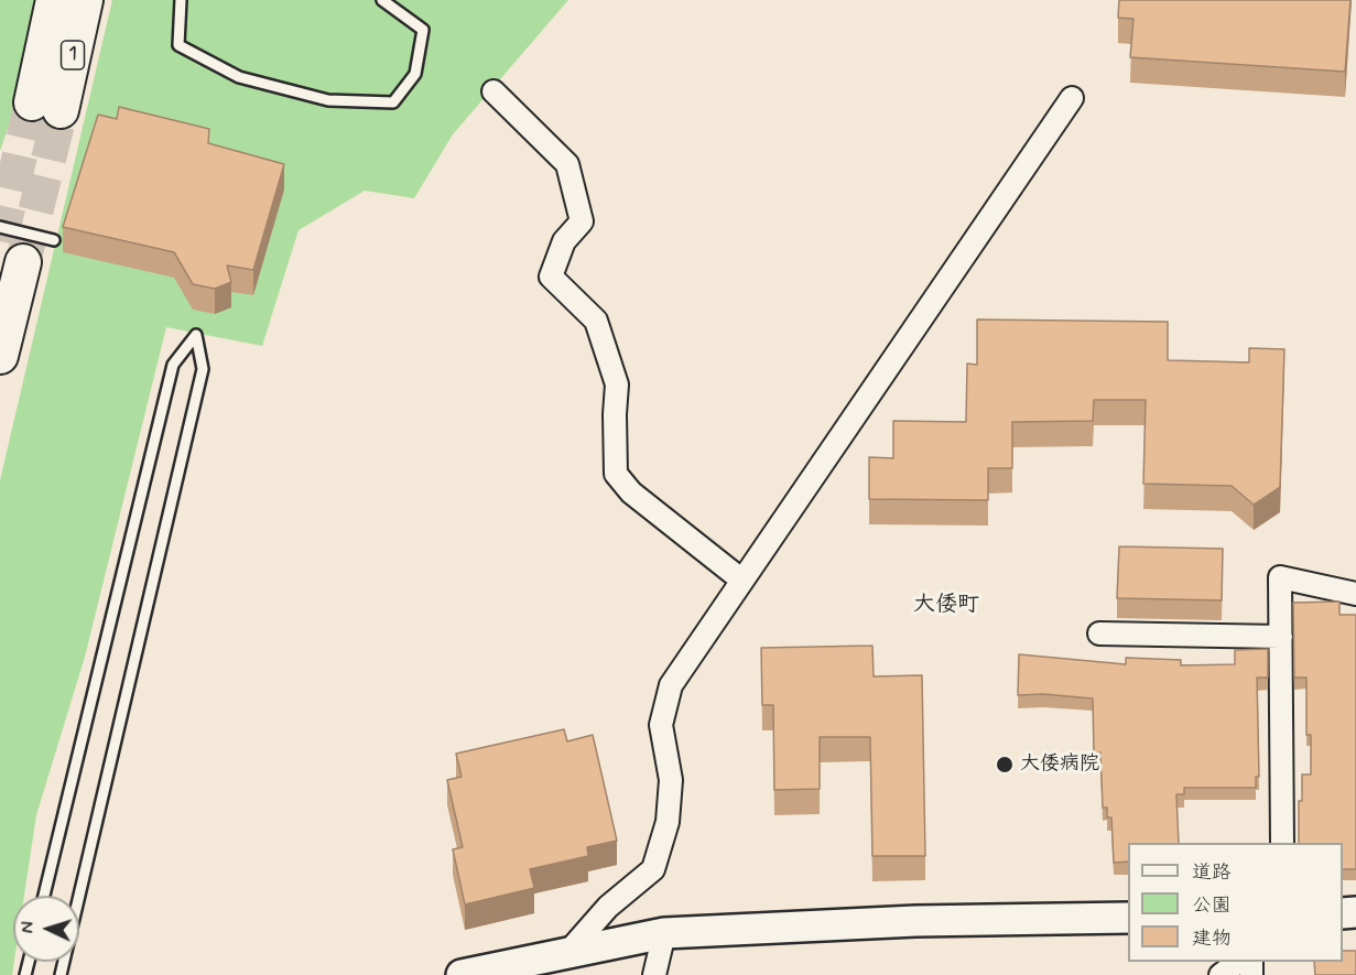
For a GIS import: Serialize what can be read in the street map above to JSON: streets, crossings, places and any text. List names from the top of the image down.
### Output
{
  "streets": {
    "main road": ["1"]
  },
  "districts": ["大倭町"],
  "places": ["大倭病院"],
  "legend": ["道路", "公園", "建物"],
  "north": "left"
}
